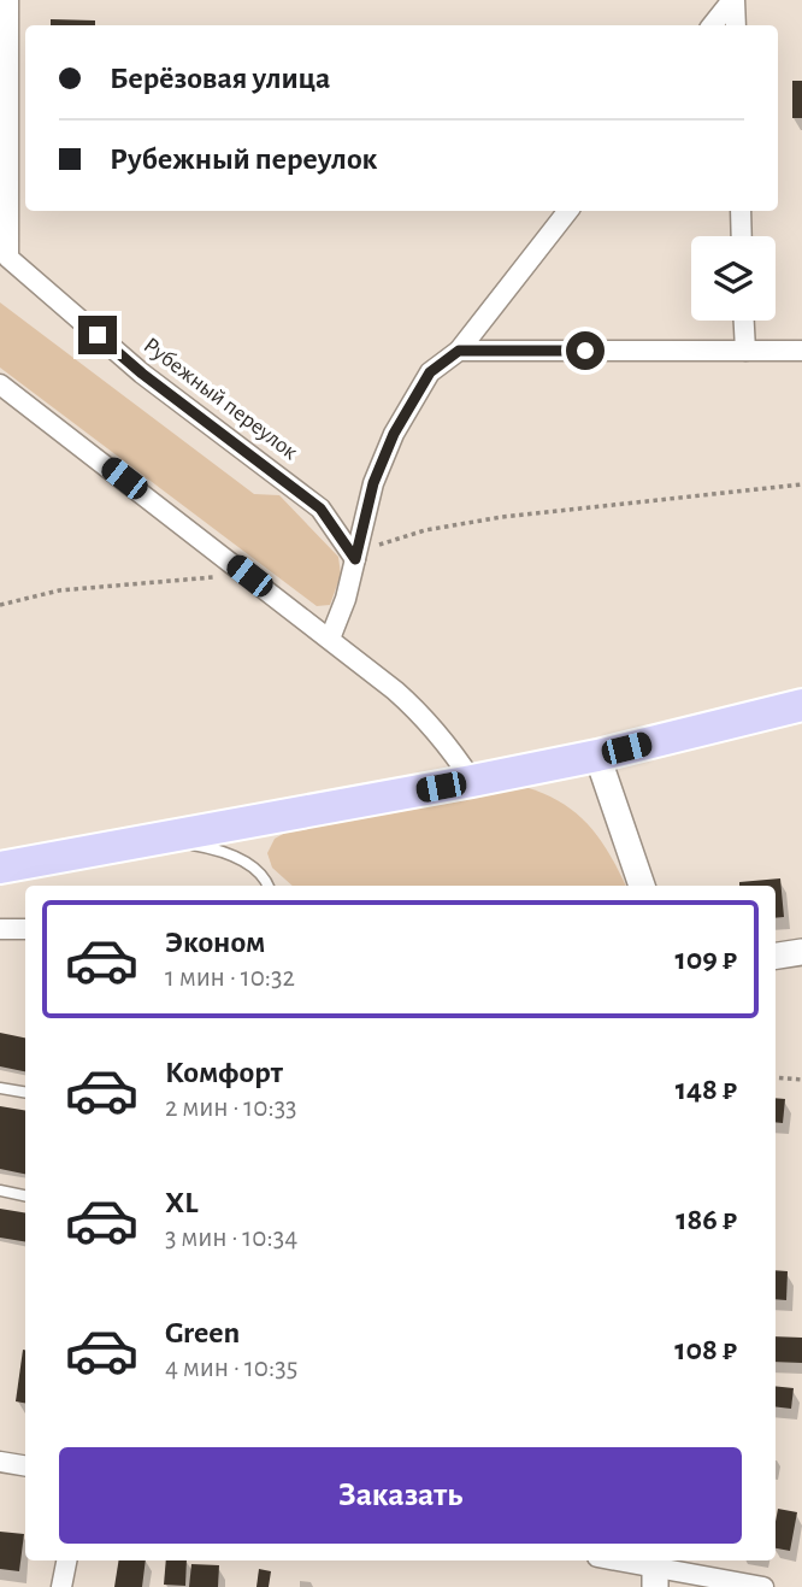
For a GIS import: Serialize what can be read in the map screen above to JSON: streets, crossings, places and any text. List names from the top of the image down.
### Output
{
  "streets": {
    "street": ["Рубежный переулок"]
  },
  "page": {
    "banner": ["Берёзовая улица", "Рубежный переулок"],
    "list": [
      {
        "name": "Эконом",
        "note": "1 мин · 10:32",
        "value": "109 ₽"
      },
      {
        "name": "Комфорт",
        "note": "2 мин · 10:33",
        "value": "148 ₽"
      },
      {
        "name": "XL",
        "note": "3 мин · 10:34",
        "value": "186 ₽"
      },
      {
        "name": "Green",
        "note": "4 мин · 10:35",
        "value": "108 ₽"
      }
    ],
    "buttons": "Заказать"
  }
}
